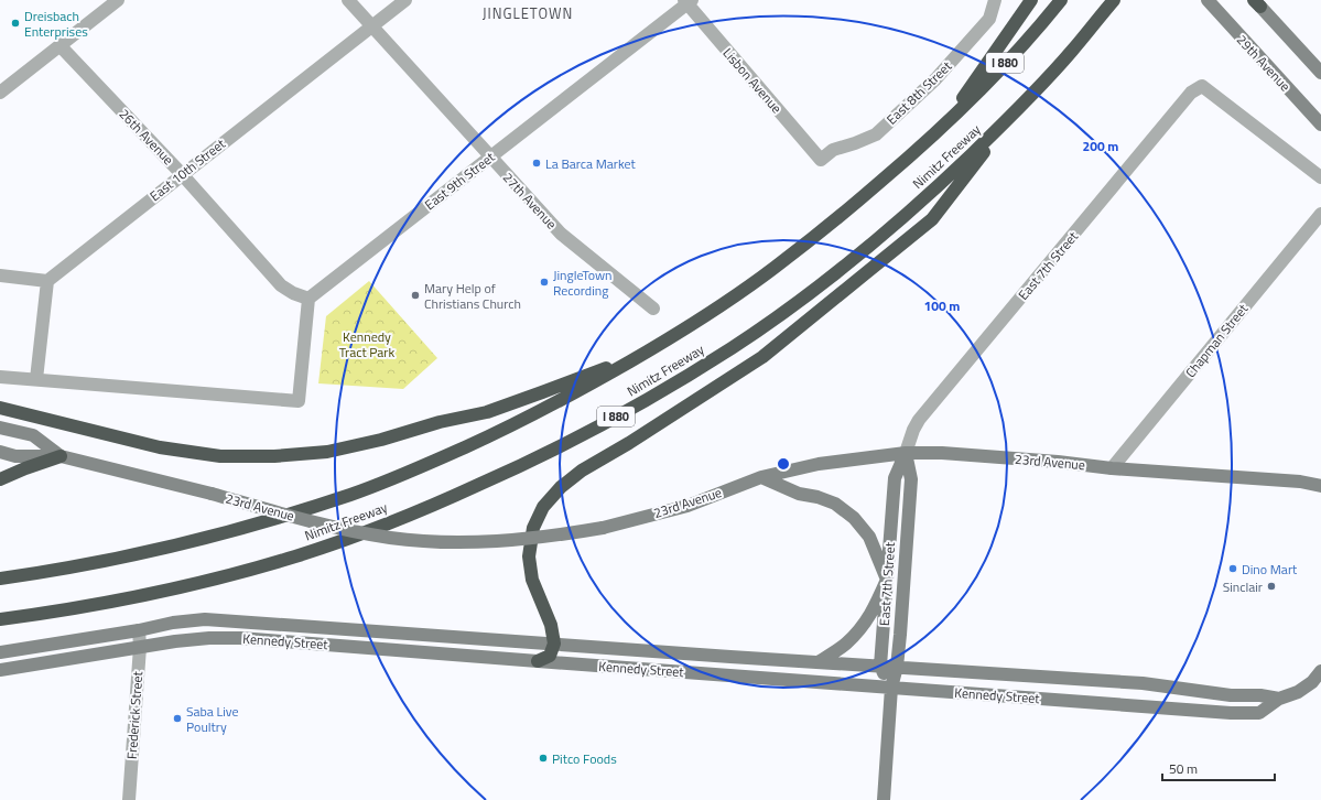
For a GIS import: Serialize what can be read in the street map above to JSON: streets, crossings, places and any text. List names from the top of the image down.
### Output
{
  "streets": {
    "highway": ["I 880", "Nimitz Freeway"],
    "main road": [
      "29th Avenue",
      "East 7th Street",
      "23rd Avenue",
      "Kennedy Street"
    ],
    "street": [
      "Lisbon Avenue",
      "East 8th Street",
      "26th Avenue",
      "East 10th Street",
      "East 9th Street",
      "27th Avenue",
      "Chapman Street",
      "Frederick Street"
    ]
  },
  "crossings": [
    ["Lisbon Avenue", "East 8th Street"],
    ["Lisbon Avenue", "East 9th Street"],
    ["26th Avenue", "East 10th Street"],
    ["26th Avenue", "East 9th Street"],
    ["East 10th Street", "27th Avenue"],
    ["East 9th Street", "27th Avenue"],
    ["East 7th Street", "23rd Avenue"],
    ["East 7th Street", "Kennedy Street"],
    ["Chapman Street", "23rd Avenue"],
    ["Kennedy Street", "Frederick Street"]
  ],
  "districts": ["JINGLETOWN"],
  "parks": ["Kennedy Tract Park"],
  "places": [
    "Dreisbach Enterprises",
    "La Barca Market",
    "JingleTown Recording",
    "Mary Help of Christians Church",
    "Dino Mart",
    "Sinclair",
    "Saba Live Poultry",
    "Pitco Foods"
  ],
  "scale_bar": "50 m",
  "rings": ["200 m", "100 m"]
}
